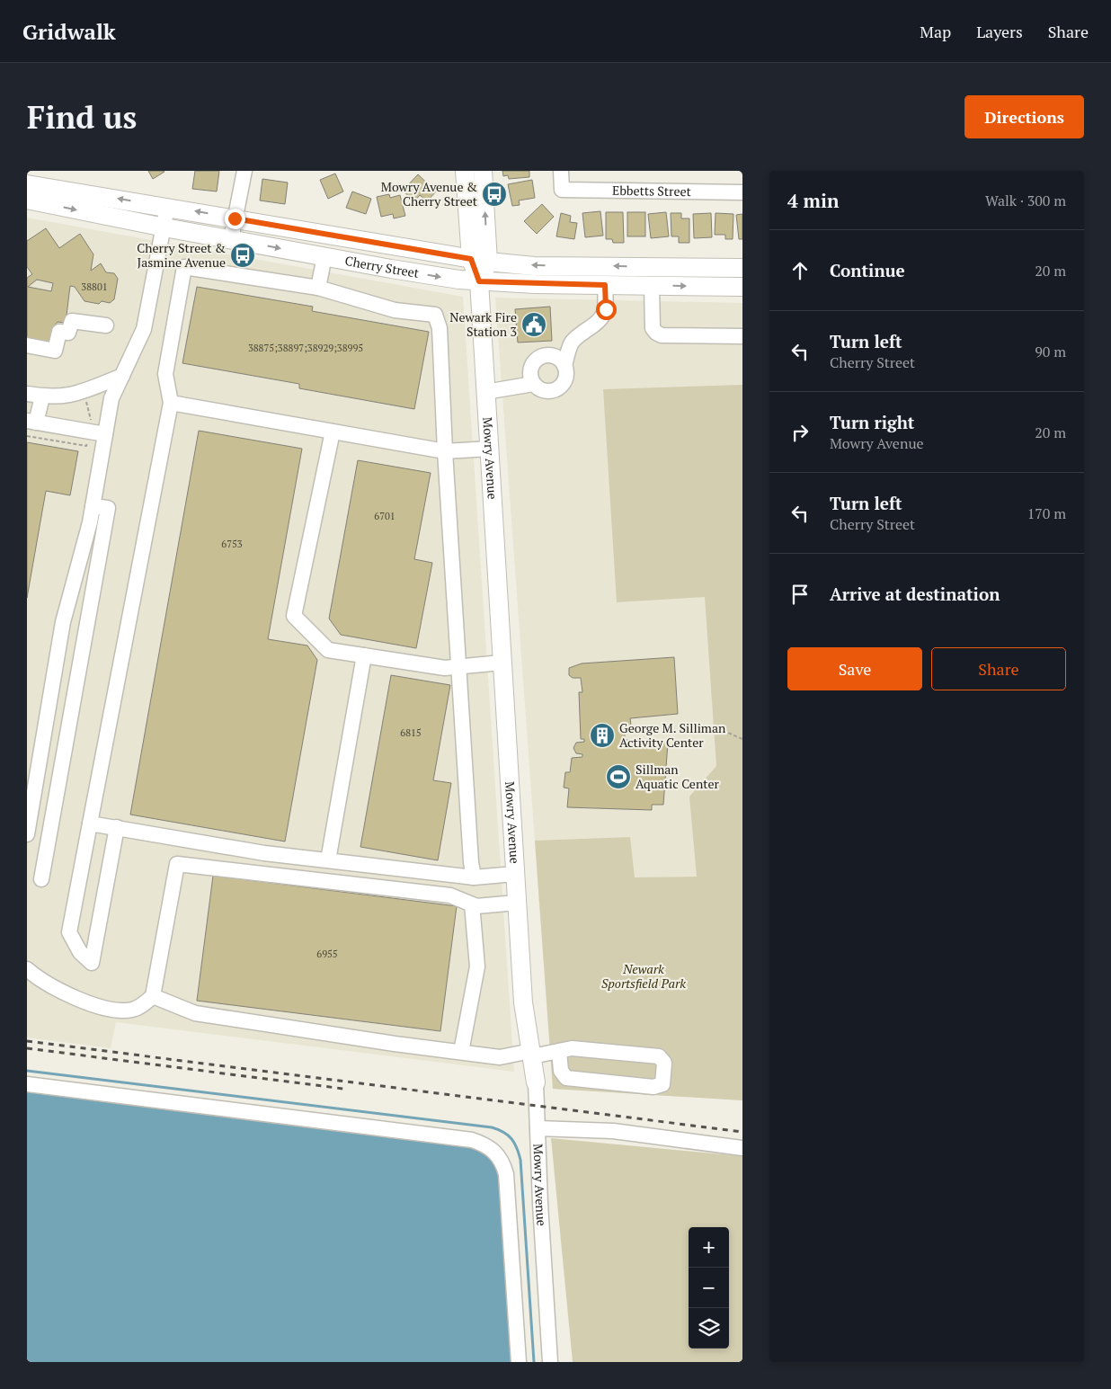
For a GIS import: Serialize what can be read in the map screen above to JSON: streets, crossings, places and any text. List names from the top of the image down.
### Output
{
  "streets": {
    "main road": ["Cherry Street", "Mowry Avenue"],
    "street": ["Ebbetts Street"]
  },
  "crossings": [
    ["Cherry Street", "Mowry Avenue"]
  ],
  "parks": ["Newark Sportsfield Park"],
  "places": {
    "bus stop": ["Mowry Avenue & Cherry Street", "Cherry Street & Jasmine Avenue"],
    "public building": ["Newark Fire Station 3"],
    "building": ["George M. Silliman Activity Center"],
    "sports": ["Sillman Aquatic Center"]
  },
  "house_numbers": [
    "38801",
    "38875;38897;38929;38995",
    "6701",
    "6753",
    "6815",
    "6955"
  ],
  "page": {
    "header": "Gridwalk",
    "nav": ["Map", "Layers", "Share"],
    "buttons": [
      "Directions",
      ["Save", "Share"]
    ],
    "title": "Find us",
    "heading": ["4 min", "Walk · 300 m"],
    "list": [
      ["Continue", "20 m"],
      ["Turn left", "Cherry Street", "90 m"],
      ["Turn right", "Mowry Avenue", "20 m"],
      ["Turn left", "Cherry Street", "170 m"],
      "Arrive at destination"
    ],
    "map_buttons": ["+", "−"]
  }
}
